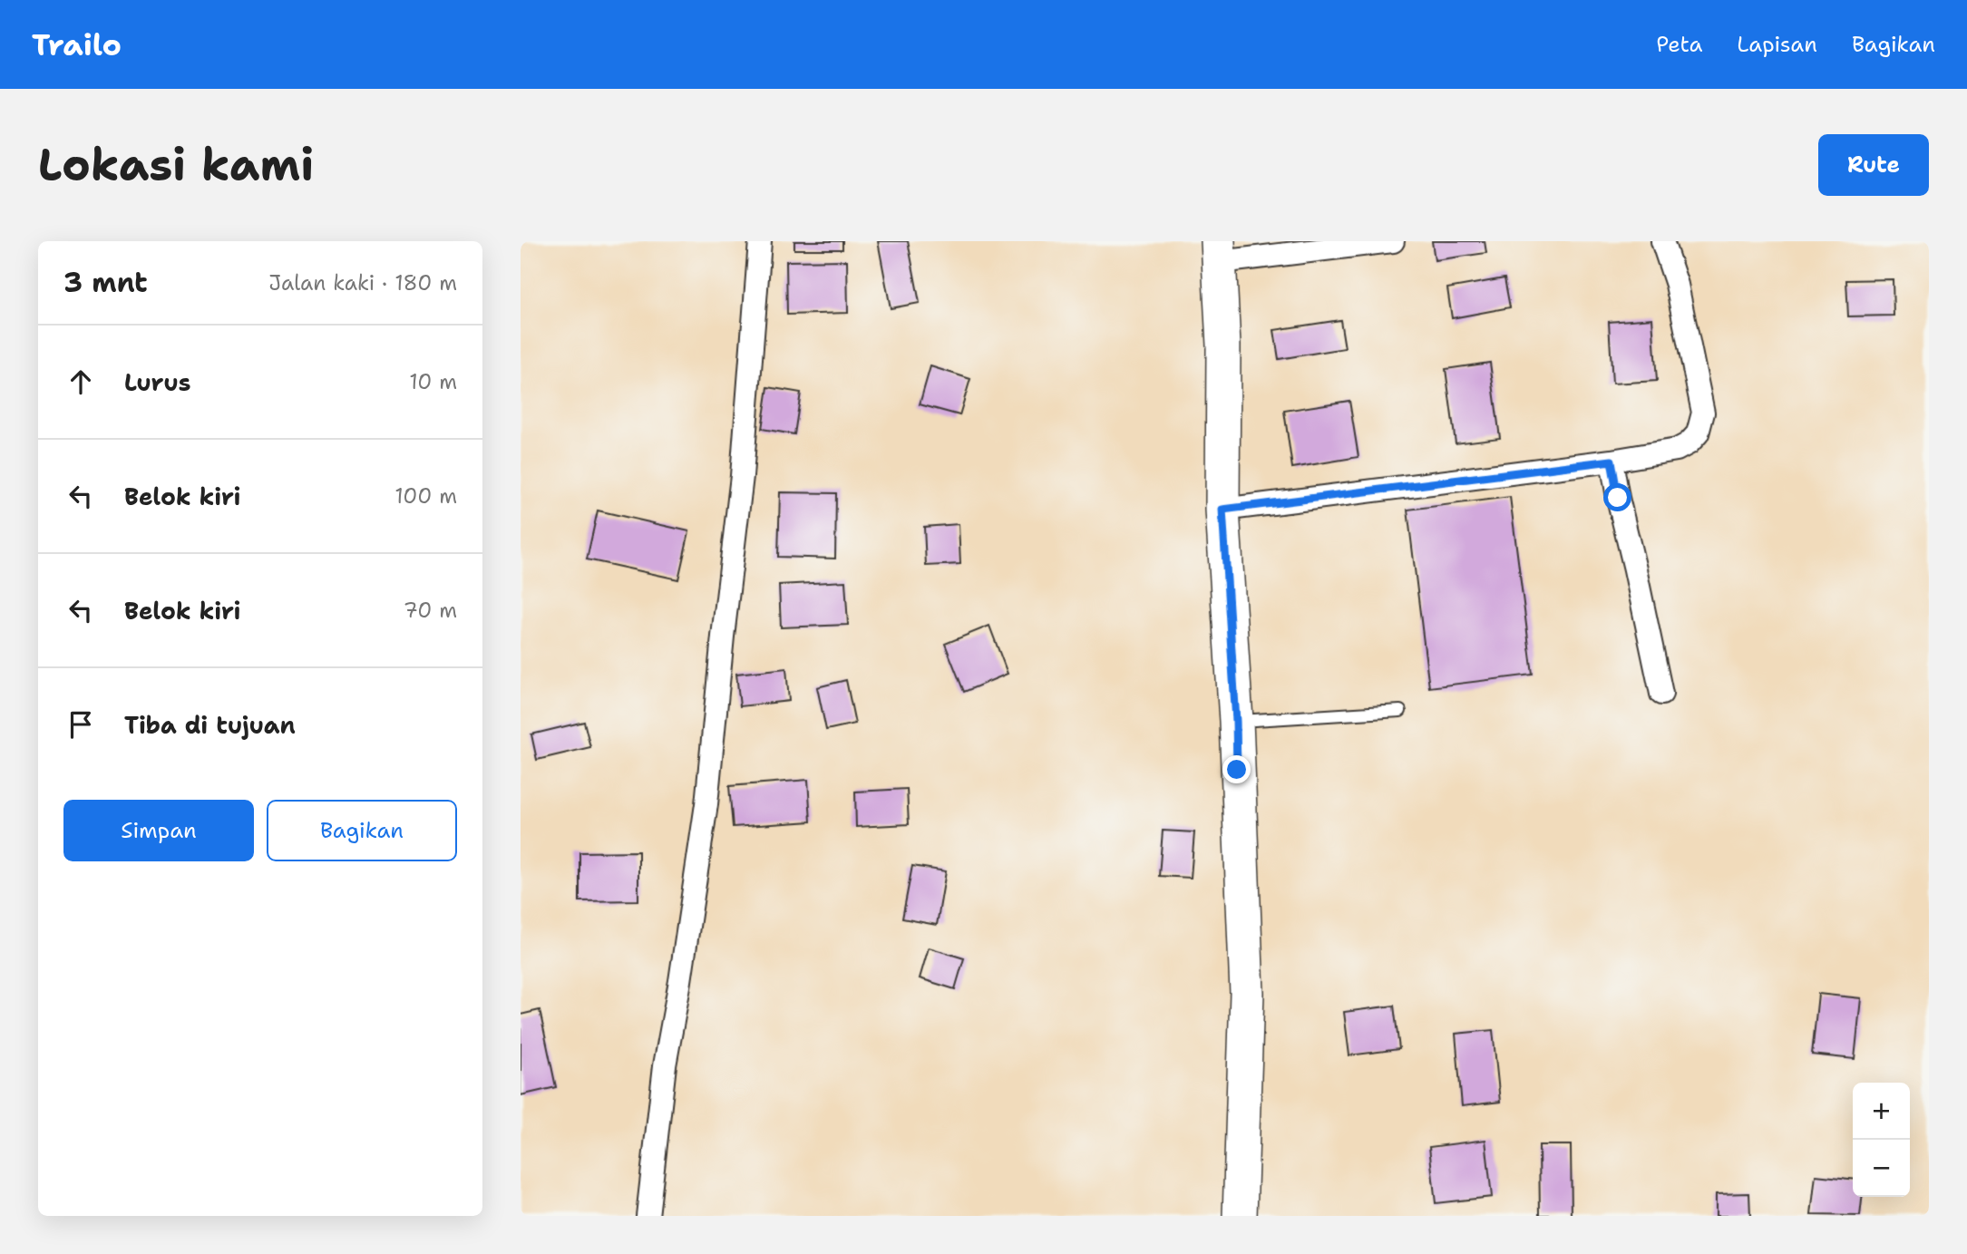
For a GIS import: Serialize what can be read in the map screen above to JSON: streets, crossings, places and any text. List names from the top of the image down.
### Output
{
  "page": {
    "header": "Trailo",
    "nav": ["Peta", "Lapisan", "Bagikan"],
    "buttons": [
      "Rute",
      ["Simpan", "Bagikan"]
    ],
    "title": "Lokasi kami",
    "heading": ["3 mnt", "Jalan kaki · 180 m"],
    "list": [
      ["Lurus", "10 m"],
      ["Belok kiri", "100 m"],
      ["Belok kiri", "70 m"],
      "Tiba di tujuan"
    ],
    "map_buttons": ["+", "−"]
  }
}
